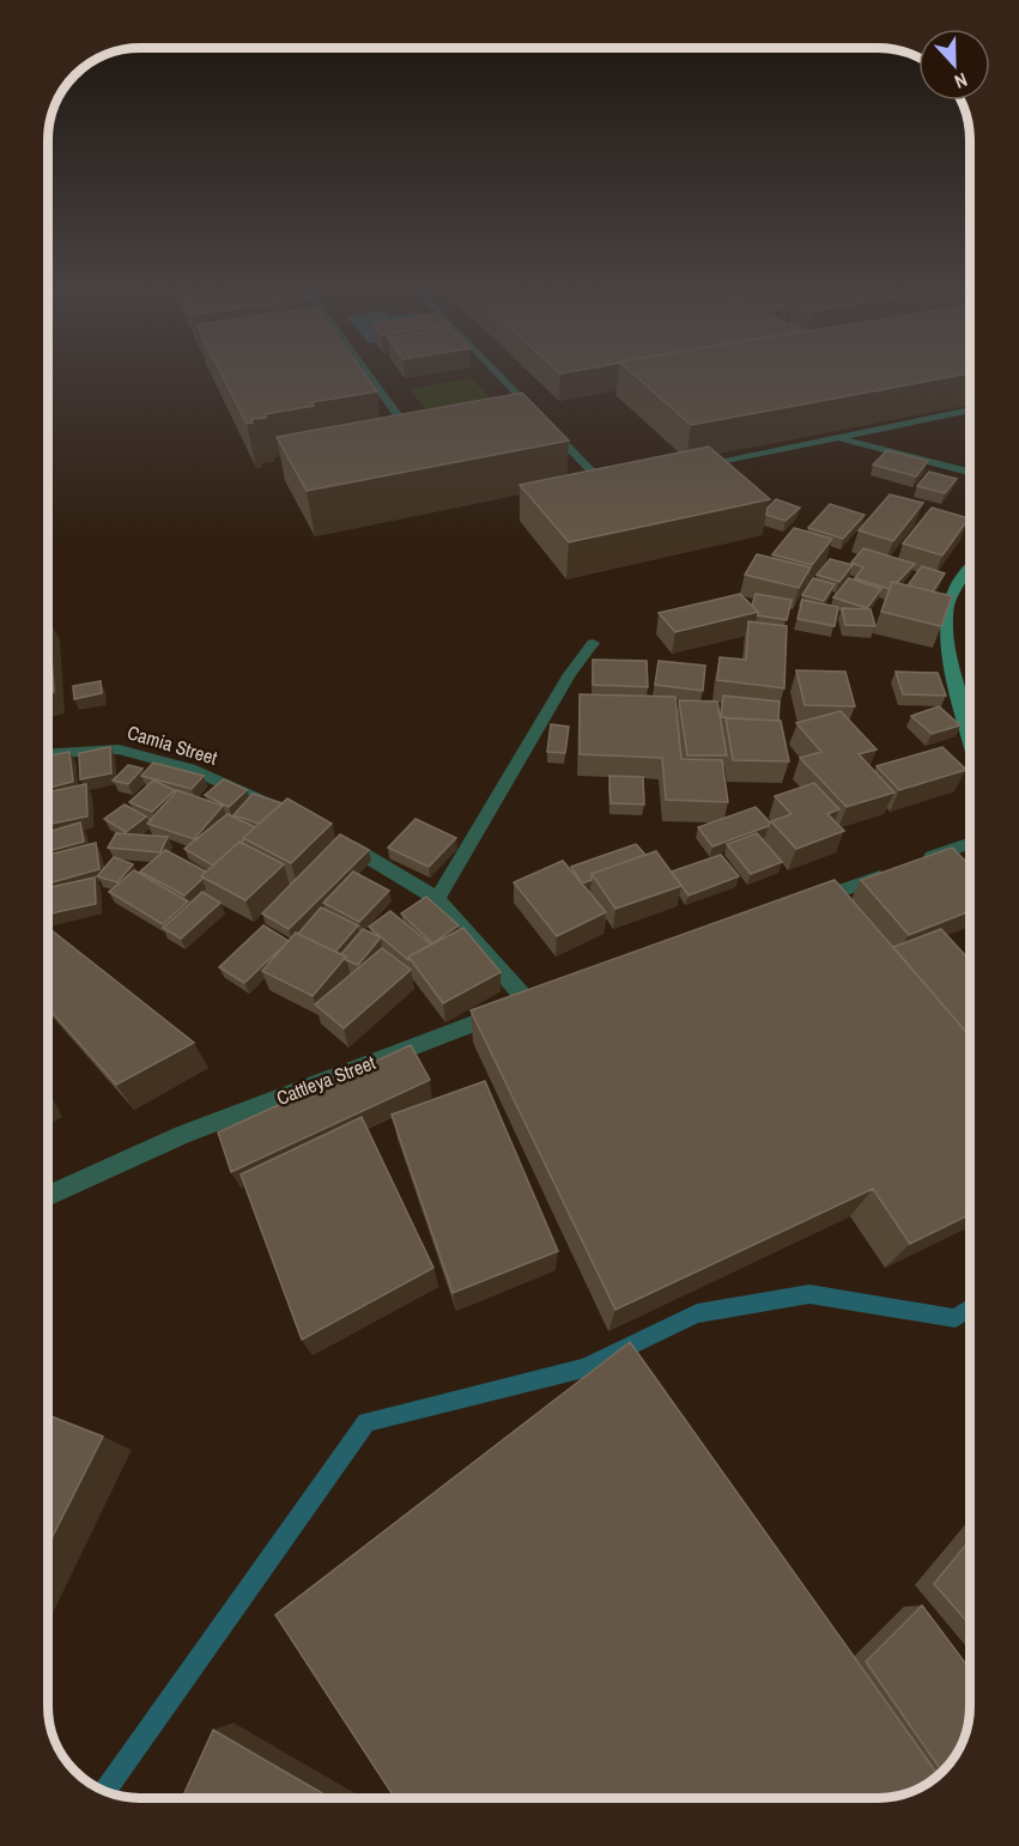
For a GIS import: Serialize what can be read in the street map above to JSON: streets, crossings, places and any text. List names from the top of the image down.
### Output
{
  "streets": {
    "street": ["Camia Street", "Cattleya Street"]
  },
  "north": "bottom"
}
